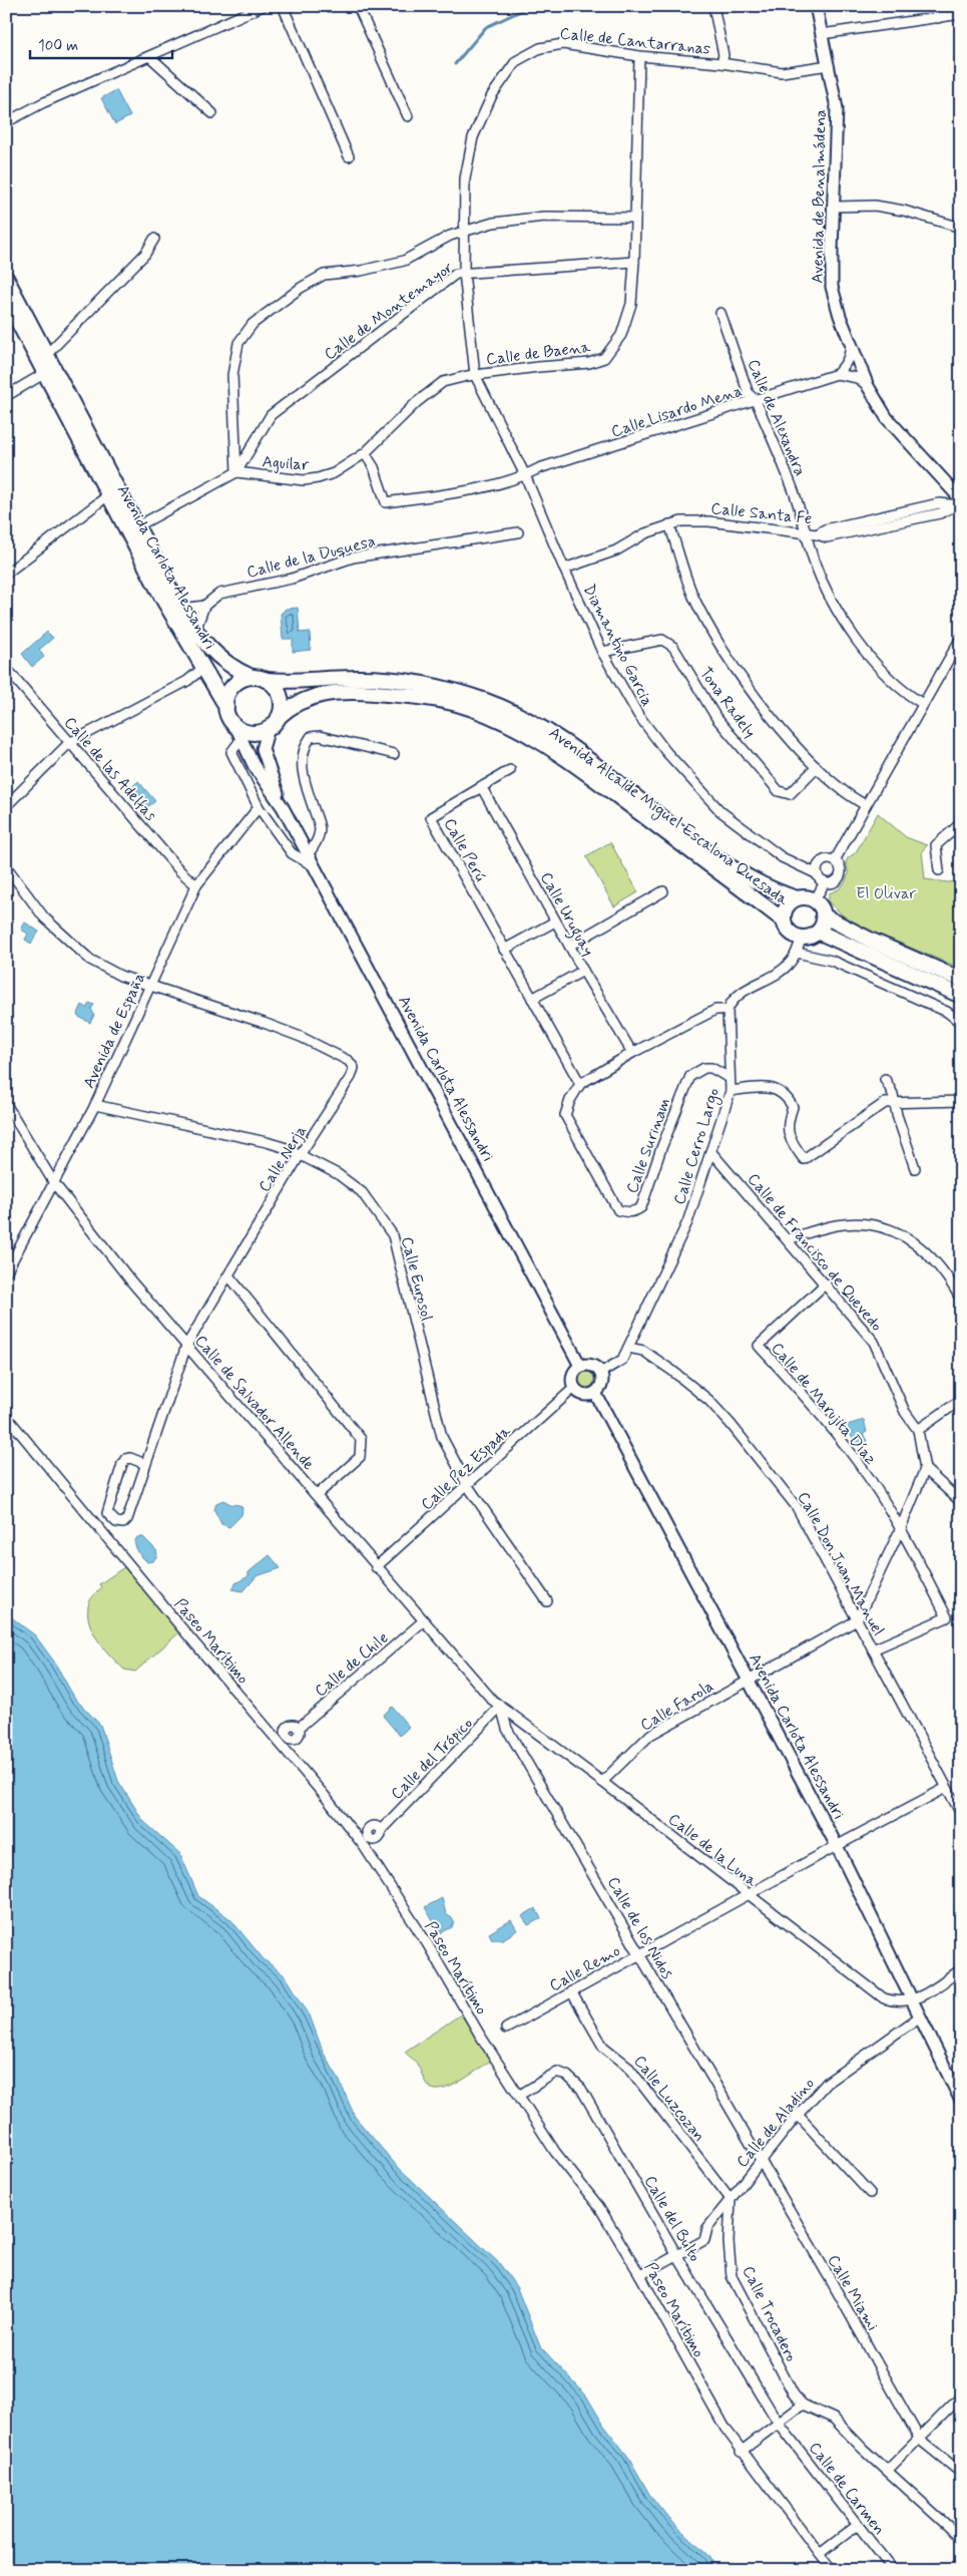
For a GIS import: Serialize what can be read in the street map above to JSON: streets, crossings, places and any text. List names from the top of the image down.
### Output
{
  "streets": {
    "main road": ["Avenida de Benalmádena", "Avenida Carlota Alessandri", "Avenida Alcalde Miguel Escalona Quesada"],
    "street": [
      "Calle de Cantarranas",
      "Calle de Montemayor",
      "Calle de Baena",
      "Calle Lisardo Mena",
      "Calle de Alexandra",
      "Aguilar",
      "Calle Santa Fe",
      "Calle de la Duquesa",
      "Diamantino Garcia",
      "Tona Radely",
      "Calle de las Adelfas",
      "Calle Perú",
      "Calle Uruguay",
      "Avenida de España",
      "Calle Surinam",
      "Calle Cerro Largo",
      "Calle Nerja",
      "Calle de Francisco de Quevedo",
      "Calle Eurosol",
      "Calle de Salvador Allende",
      "Calle de Marujita Díaz",
      "Calle Pez Espada",
      "Calle Don Juan Manuel",
      "Paseo Marítimo",
      "Calle de Chile",
      "Calle Farola",
      "Calle del Trópico",
      "Calle de la Luna",
      "Calle de los Nidos",
      "Calle Remo",
      "Calle Luzcozan",
      "Calle de Aladino",
      "Calle del Bulto",
      "Calle Miami",
      "Calle Trocadero",
      "Calle de Carmen"
    ]
  },
  "crossings": [
    ["Calle de Cantarranas", "Avenida de Benalmádena"],
    ["Calle de Cantarranas", "Calle de Montemayor"],
    ["Calle de Cantarranas", "Calle de Baena"],
    ["Calle de Cantarranas", "Diamantino Garcia"],
    ["Avenida de Benalmádena", "Calle Santa Fe"],
    ["Calle de Montemayor", "Calle de Baena"],
    ["Calle de Montemayor", "Aguilar"],
    ["Calle de Baena", "Aguilar"],
    ["Calle de Baena", "Diamantino Garcia"],
    ["Calle Lisardo Mena", "Calle de Alexandra"],
    ["Calle Lisardo Mena", "Diamantino Garcia"],
    ["Calle de Alexandra", "Calle Santa Fe"],
    ["Calle Santa Fe", "Diamantino Garcia"],
    ["Avenida Carlota Alessandri", "Avenida Alcalde Miguel Escalona Quesada"],
    ["Avenida Carlota Alessandri", "Calle Cerro Largo"],
    ["Avenida Carlota Alessandri", "Calle Pez Espada"],
    ["Avenida Carlota Alessandri", "Calle Farola"],
    ["Avenida Carlota Alessandri", "Calle de la Luna"],
    ["Avenida Carlota Alessandri", "Calle Remo"],
    ["Avenida Carlota Alessandri", "Calle de Aladino"],
    ["Diamantino Garcia", "Tona Radely"],
    ["Calle de las Adelfas", "Avenida de España"],
    ["Calle Perú", "Calle Uruguay"],
    ["Calle Perú", "Calle Surinam"],
    ["Avenida de España", "Calle Nerja"],
    ["Avenida de España", "Calle Eurosol"],
    ["Avenida de España", "Calle de Salvador Allende"],
    ["Calle Surinam", "Calle Cerro Largo"],
    ["Calle Cerro Largo", "Calle de Francisco de Quevedo"],
    ["Calle Cerro Largo", "Calle Pez Espada"],
    ["Calle Cerro Largo", "Calle Don Juan Manuel"],
    ["Calle Nerja", "Calle Eurosol"],
    ["Calle Nerja", "Calle de Salvador Allende"],
    ["Calle de Francisco de Quevedo", "Calle de Marujita Díaz"],
    ["Calle Eurosol", "Calle Pez Espada"],
    ["Calle de Salvador Allende", "Calle Pez Espada"],
    ["Calle de Salvador Allende", "Calle de Chile"],
    ["Calle de Salvador Allende", "Calle del Trópico"],
    ["Calle de Salvador Allende", "Calle de la Luna"],
    ["Calle de Salvador Allende", "Calle de los Nidos"],
    ["Calle de Marujita Díaz", "Calle Don Juan Manuel"],
    ["Calle Don Juan Manuel", "Calle Farola"],
    ["Calle Don Juan Manuel", "Calle Remo"],
    ["Paseo Marítimo", "Calle de Aladino"],
    ["Paseo Marítimo", "Calle del Bulto"],
    ["Calle Farola", "Calle de la Luna"],
    ["Calle del Trópico", "Calle de la Luna"],
    ["Calle del Trópico", "Calle de los Nidos"],
    ["Calle de la Luna", "Calle de los Nidos"],
    ["Calle de la Luna", "Calle Remo"],
    ["Calle de los Nidos", "Calle Remo"],
    ["Calle de los Nidos", "Calle de Aladino"],
    ["Calle de los Nidos", "Calle Miami"],
    ["Calle Remo", "Calle Luzcozan"],
    ["Calle Luzcozan", "Calle de Aladino"],
    ["Calle Luzcozan", "Calle Trocadero"],
    ["Calle de Aladino", "Calle del Bulto"],
    ["Calle de Aladino", "Calle Miami"],
    ["Calle de Aladino", "Calle Trocadero"],
    ["Calle del Bulto", "Calle de Carmen"]
  ],
  "parks": ["El Olivar"],
  "scale_bar": "100 m"
}
